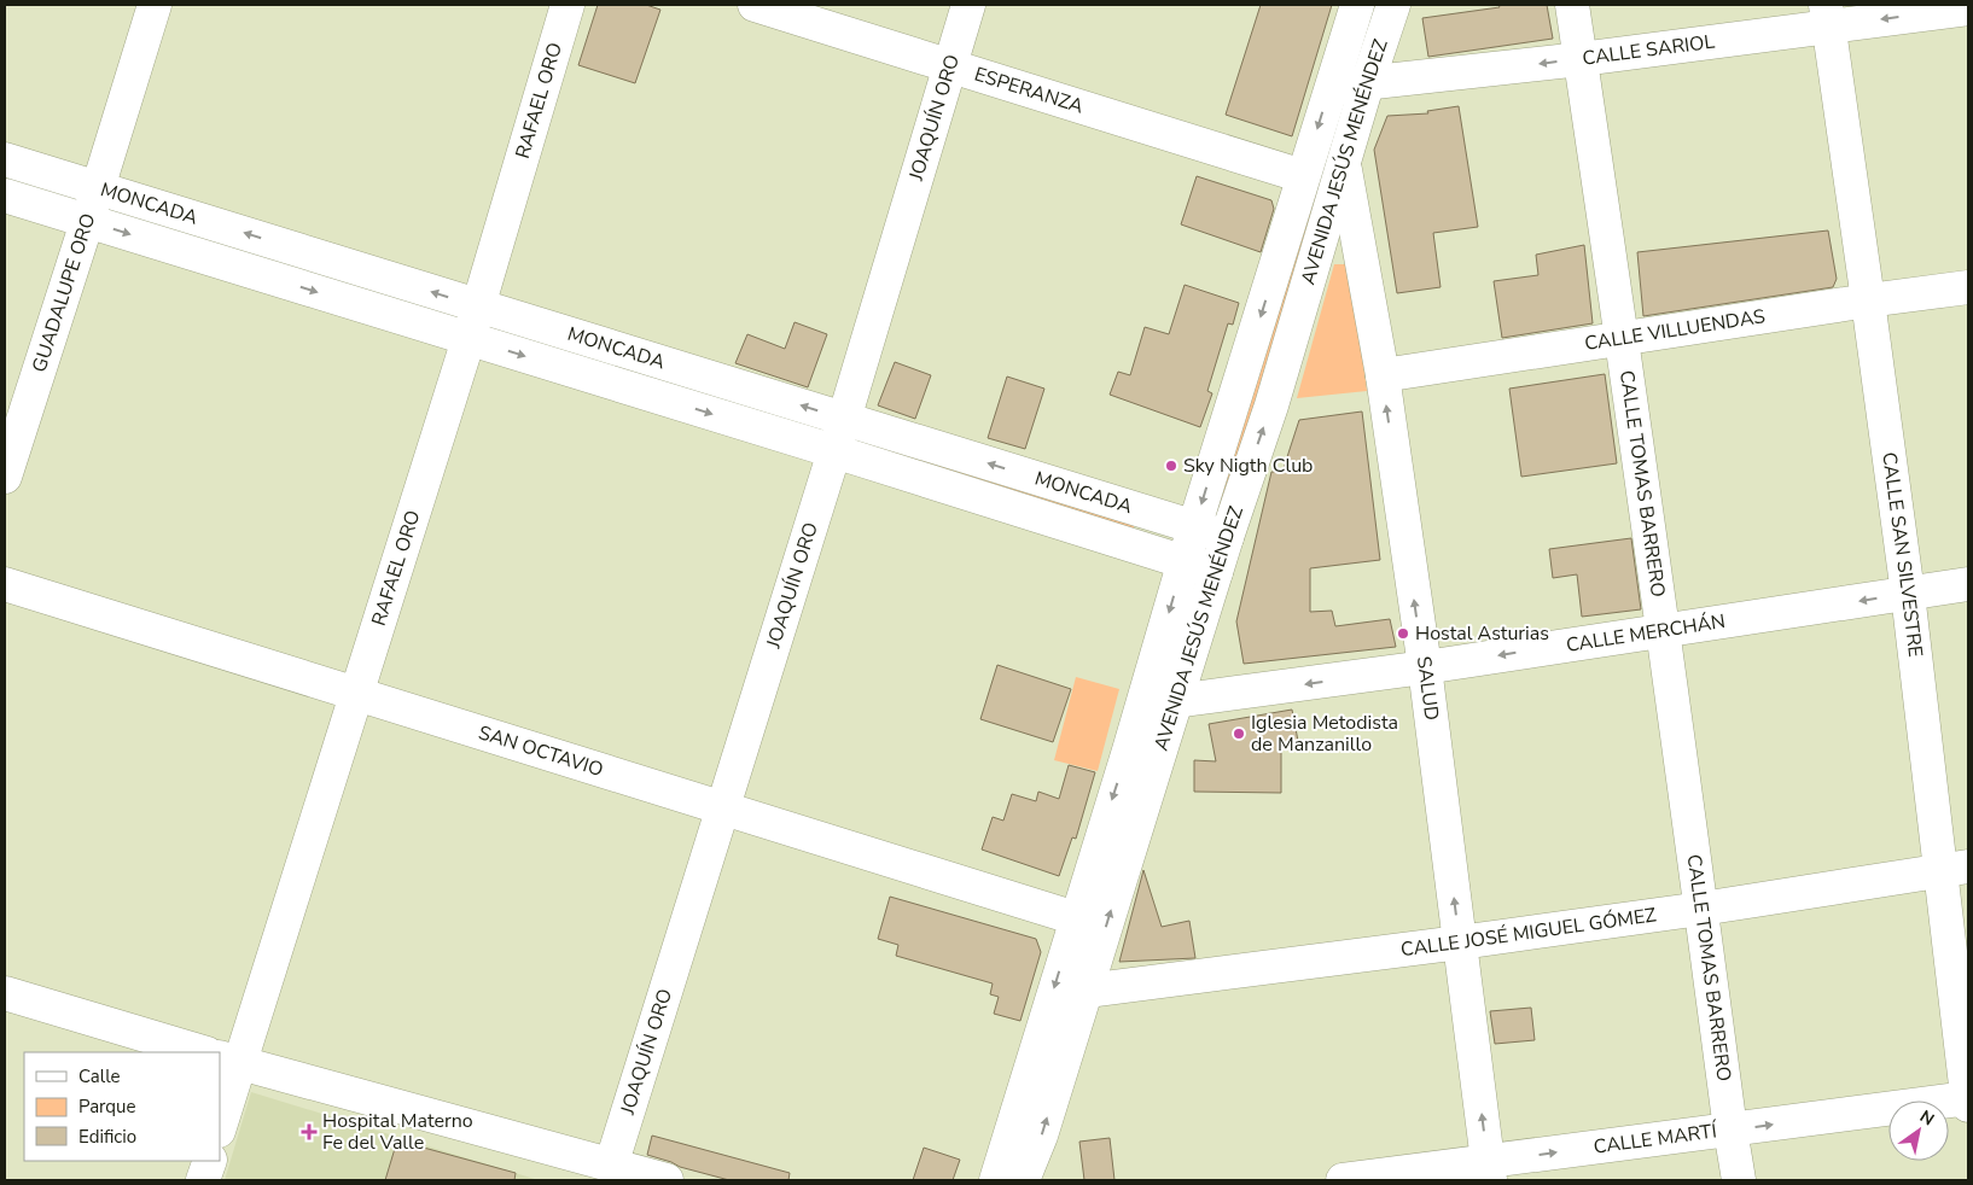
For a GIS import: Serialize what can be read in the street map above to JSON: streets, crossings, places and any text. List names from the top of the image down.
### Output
{
  "streets": {
    "street": [
      "CALLE SARIOL",
      "ESPERANZA",
      "RAFAEL ORO",
      "JOAQUÍN ORO",
      "AVENIDA JESÚS MENÉNDEZ",
      "MONCADA",
      "GUADALUPE ORO",
      "CALLE VILLUENDAS",
      "CALLE TOMAS BARRERO",
      "CALLE SAN SILVESTRE",
      "CALLE MERCHÁN",
      "SALUD",
      "SAN OCTAVIO",
      "CALLE JOSÉ MIGUEL GÓMEZ",
      "CALLE MARTÍ"
    ]
  },
  "crossings": [
    ["CALLE SARIOL", "AVENIDA JESÚS MENÉNDEZ"],
    ["CALLE SARIOL", "CALLE TOMAS BARRERO"],
    ["CALLE SARIOL", "CALLE SAN SILVESTRE"],
    ["ESPERANZA", "JOAQUÍN ORO"],
    ["ESPERANZA", "AVENIDA JESÚS MENÉNDEZ"],
    ["RAFAEL ORO", "MONCADA"],
    ["RAFAEL ORO", "SAN OCTAVIO"],
    ["JOAQUÍN ORO", "MONCADA"],
    ["JOAQUÍN ORO", "SAN OCTAVIO"],
    ["AVENIDA JESÚS MENÉNDEZ", "MONCADA"],
    ["AVENIDA JESÚS MENÉNDEZ", "CALLE MERCHÁN"],
    ["AVENIDA JESÚS MENÉNDEZ", "SALUD"],
    ["AVENIDA JESÚS MENÉNDEZ", "SAN OCTAVIO"],
    ["AVENIDA JESÚS MENÉNDEZ", "CALLE JOSÉ MIGUEL GÓMEZ"],
    ["MONCADA", "GUADALUPE ORO"],
    ["CALLE VILLUENDAS", "CALLE TOMAS BARRERO"],
    ["CALLE VILLUENDAS", "CALLE SAN SILVESTRE"],
    ["CALLE VILLUENDAS", "SALUD"],
    ["CALLE TOMAS BARRERO", "CALLE MERCHÁN"],
    ["CALLE TOMAS BARRERO", "CALLE JOSÉ MIGUEL GÓMEZ"],
    ["CALLE TOMAS BARRERO", "CALLE MARTÍ"],
    ["CALLE SAN SILVESTRE", "CALLE MERCHÁN"],
    ["CALLE SAN SILVESTRE", "CALLE JOSÉ MIGUEL GÓMEZ"],
    ["CALLE SAN SILVESTRE", "CALLE MARTÍ"],
    ["CALLE MERCHÁN", "SALUD"],
    ["SALUD", "CALLE JOSÉ MIGUEL GÓMEZ"],
    ["SALUD", "CALLE MARTÍ"]
  ],
  "one_way": [
    "CALLE SARIOL",
    "CALLE MERCHÁN",
    "SALUD",
    "CALLE MARTÍ"
  ],
  "places": {
    "other": ["Sky Nigth Club", "Hostal Asturias", "Iglesia Metodista de Manzanillo"],
    "health": ["Hospital Materno Fe del Valle"]
  },
  "legend": ["Calle", "Parque", "Edificio"],
  "north": "top right"
}
